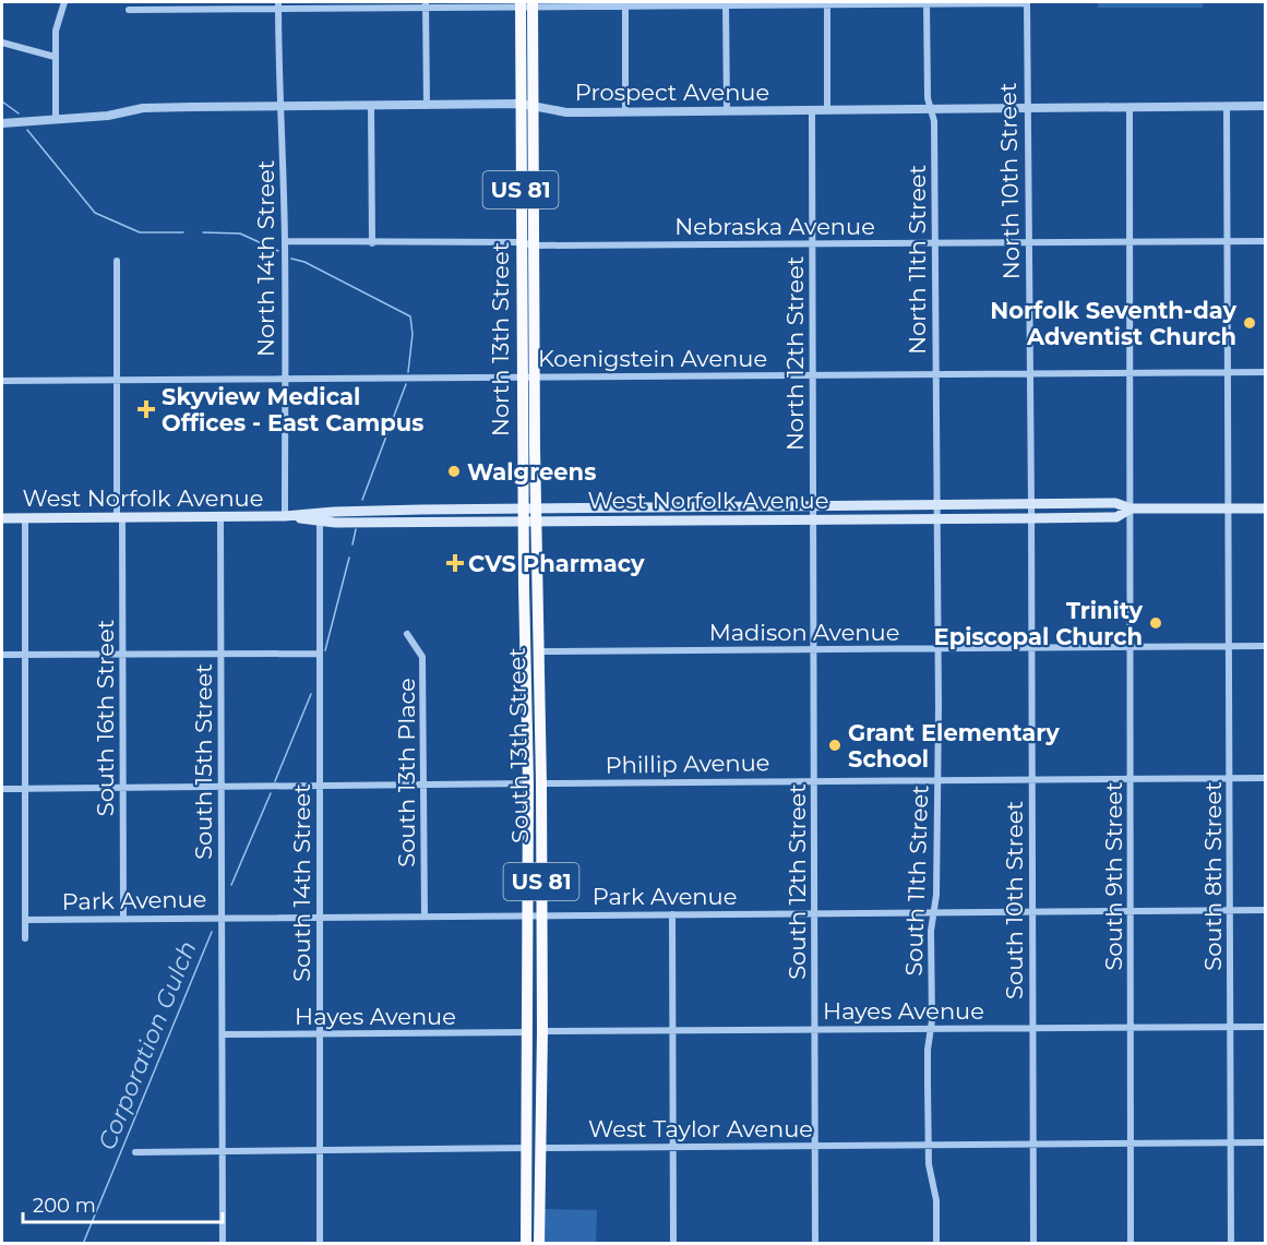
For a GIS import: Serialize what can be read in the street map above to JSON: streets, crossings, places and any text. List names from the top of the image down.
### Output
{
  "streets": {
    "highway": ["US 81", "North 13th Street", "South 13th Street"],
    "main road": ["West Norfolk Avenue"],
    "street": [
      "Prospect Avenue",
      "North 10th Street",
      "Nebraska Avenue",
      "North 14th Street",
      "North 11th Street",
      "North 12th Street",
      "Koenigstein Avenue",
      "Madison Avenue",
      "South 16th Street",
      "South 15th Street",
      "Phillip Avenue",
      "South 13th Place",
      "South 9th Street",
      "South 8th Street",
      "South 11th Street",
      "South 12th Street",
      "South 14th Street",
      "Park Avenue",
      "South 10th Street",
      "Hayes Avenue",
      "West Taylor Avenue"
    ]
  },
  "crossings": [
    ["Prospect Avenue", "North 10th Street"],
    ["Prospect Avenue", "North 14th Street"],
    ["Prospect Avenue", "North 11th Street"],
    ["Prospect Avenue", "North 13th Street"],
    ["Prospect Avenue", "North 12th Street"],
    ["Prospect Avenue", "South 9th Street"],
    ["Prospect Avenue", "South 8th Street"],
    ["North 10th Street", "Nebraska Avenue"],
    ["North 10th Street", "Koenigstein Avenue"],
    ["North 10th Street", "West Norfolk Avenue"],
    ["North 10th Street", "South 10th Street"],
    ["Nebraska Avenue", "North 14th Street"],
    ["Nebraska Avenue", "North 11th Street"],
    ["Nebraska Avenue", "North 13th Street"],
    ["Nebraska Avenue", "North 12th Street"],
    ["Nebraska Avenue", "South 9th Street"],
    ["Nebraska Avenue", "South 8th Street"],
    ["North 14th Street", "Koenigstein Avenue"],
    ["North 14th Street", "West Norfolk Avenue"],
    ["North 11th Street", "Koenigstein Avenue"],
    ["North 11th Street", "West Norfolk Avenue"],
    ["North 11th Street", "South 11th Street"],
    ["North 13th Street", "Koenigstein Avenue"],
    ["North 13th Street", "West Norfolk Avenue"],
    ["North 13th Street", "South 13th Street"],
    ["North 12th Street", "Koenigstein Avenue"],
    ["North 12th Street", "West Norfolk Avenue"],
    ["North 12th Street", "South 12th Street"],
    ["Koenigstein Avenue", "South 16th Street"],
    ["Koenigstein Avenue", "South 9th Street"],
    ["Koenigstein Avenue", "South 8th Street"],
    ["West Norfolk Avenue", "South 16th Street"],
    ["West Norfolk Avenue", "South 13th Street"],
    ["West Norfolk Avenue", "South 15th Street"],
    ["West Norfolk Avenue", "South 9th Street"],
    ["West Norfolk Avenue", "South 8th Street"],
    ["West Norfolk Avenue", "South 11th Street"],
    ["West Norfolk Avenue", "South 12th Street"],
    ["West Norfolk Avenue", "South 14th Street"],
    ["West Norfolk Avenue", "South 10th Street"],
    ["Madison Avenue", "South 13th Street"],
    ["Madison Avenue", "South 9th Street"],
    ["Madison Avenue", "South 8th Street"],
    ["Madison Avenue", "South 11th Street"],
    ["Madison Avenue", "South 12th Street"],
    ["Madison Avenue", "South 10th Street"],
    ["South 16th Street", "Park Avenue"],
    ["South 13th Street", "Phillip Avenue"],
    ["South 13th Street", "Park Avenue"],
    ["South 13th Street", "Hayes Avenue"],
    ["South 13th Street", "West Taylor Avenue"],
    ["South 15th Street", "Park Avenue"],
    ["South 15th Street", "Hayes Avenue"],
    ["South 15th Street", "West Taylor Avenue"],
    ["Phillip Avenue", "South 9th Street"],
    ["Phillip Avenue", "South 8th Street"],
    ["Phillip Avenue", "South 11th Street"],
    ["Phillip Avenue", "South 12th Street"],
    ["Phillip Avenue", "South 10th Street"],
    ["South 13th Place", "Park Avenue"],
    ["South 9th Street", "Park Avenue"],
    ["South 9th Street", "Hayes Avenue"],
    ["South 9th Street", "West Taylor Avenue"],
    ["South 8th Street", "Park Avenue"],
    ["South 8th Street", "Hayes Avenue"],
    ["South 8th Street", "West Taylor Avenue"],
    ["South 11th Street", "Park Avenue"],
    ["South 11th Street", "Hayes Avenue"],
    ["South 11th Street", "West Taylor Avenue"],
    ["South 12th Street", "Park Avenue"],
    ["South 12th Street", "Hayes Avenue"],
    ["South 12th Street", "West Taylor Avenue"],
    ["South 14th Street", "Park Avenue"],
    ["South 14th Street", "Hayes Avenue"],
    ["South 14th Street", "West Taylor Avenue"],
    ["Park Avenue", "South 10th Street"],
    ["South 10th Street", "Hayes Avenue"],
    ["South 10th Street", "West Taylor Avenue"]
  ],
  "water": ["Corporation Gulch"],
  "places": {
    "other": [
      "Norfolk Seventh-day Adventist Church",
      "Walgreens",
      "Trinity Episcopal Church",
      "Grant Elementary School"
    ],
    "health": ["Skyview Medical Offices - East Campus", "CVS Pharmacy"]
  },
  "scale_bar": "200 m"
}
